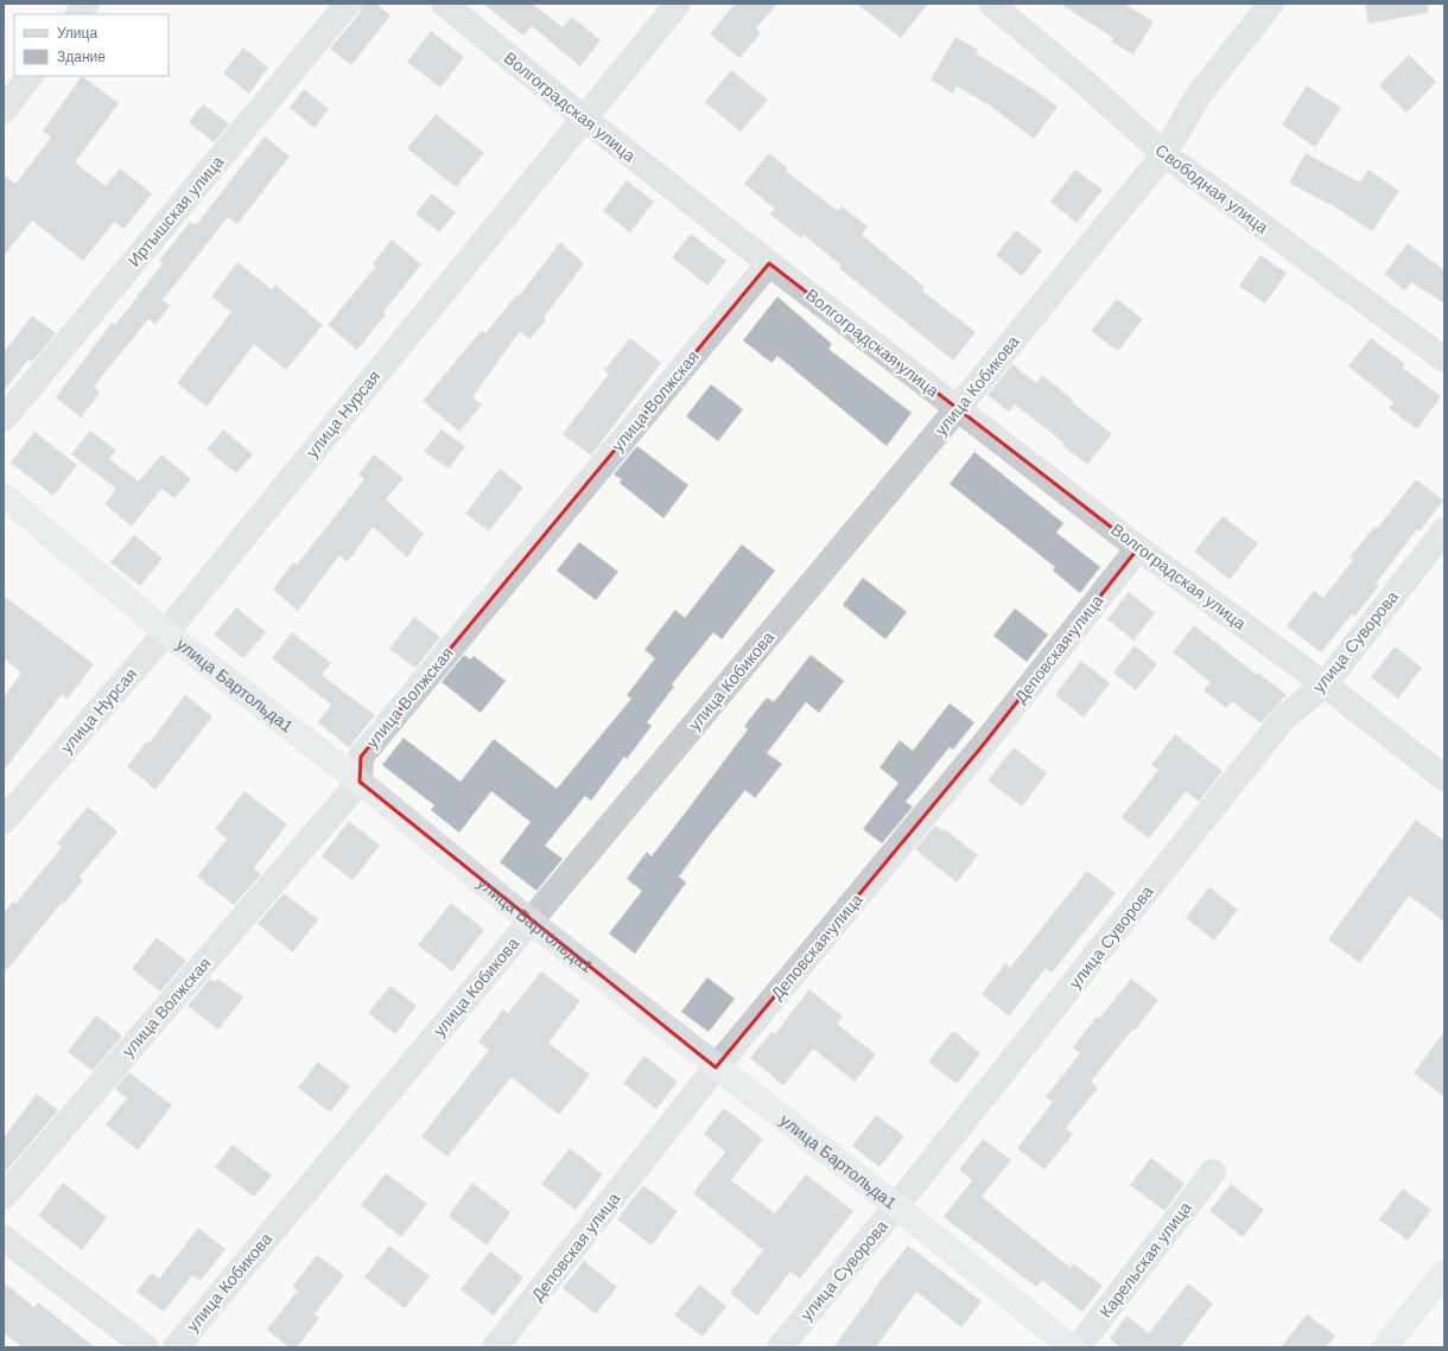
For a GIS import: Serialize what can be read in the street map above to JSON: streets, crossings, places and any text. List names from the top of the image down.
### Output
{
  "streets": {
    "street": [
      "Волгоградская улица",
      "Свободная улица",
      "Иртышская улица",
      "улица Кобикова",
      "улица Волжская",
      "улица Нурсая",
      "улица Суворова",
      "Деповская улица",
      "улица Бартольда1",
      "Карельская улица"
    ]
  },
  "crossings": [
    ["Волгоградская улица", "улица Кобикова"],
    ["Волгоградская улица", "улица Волжская"],
    ["Волгоградская улица", "улица Нурсая"],
    ["Волгоградская улица", "улица Суворова"],
    ["Волгоградская улица", "Деповская улица"],
    ["Свободная улица", "улица Кобикова"],
    ["улица Кобикова", "улица Бартольда1"],
    ["улица Волжская", "улица Бартольда1"],
    ["улица Нурсая", "улица Бартольда1"],
    ["улица Суворова", "улица Бартольда1"],
    ["Деповская улица", "улица Бартольда1"]
  ],
  "legend": ["Улица", "Здание"]
}
